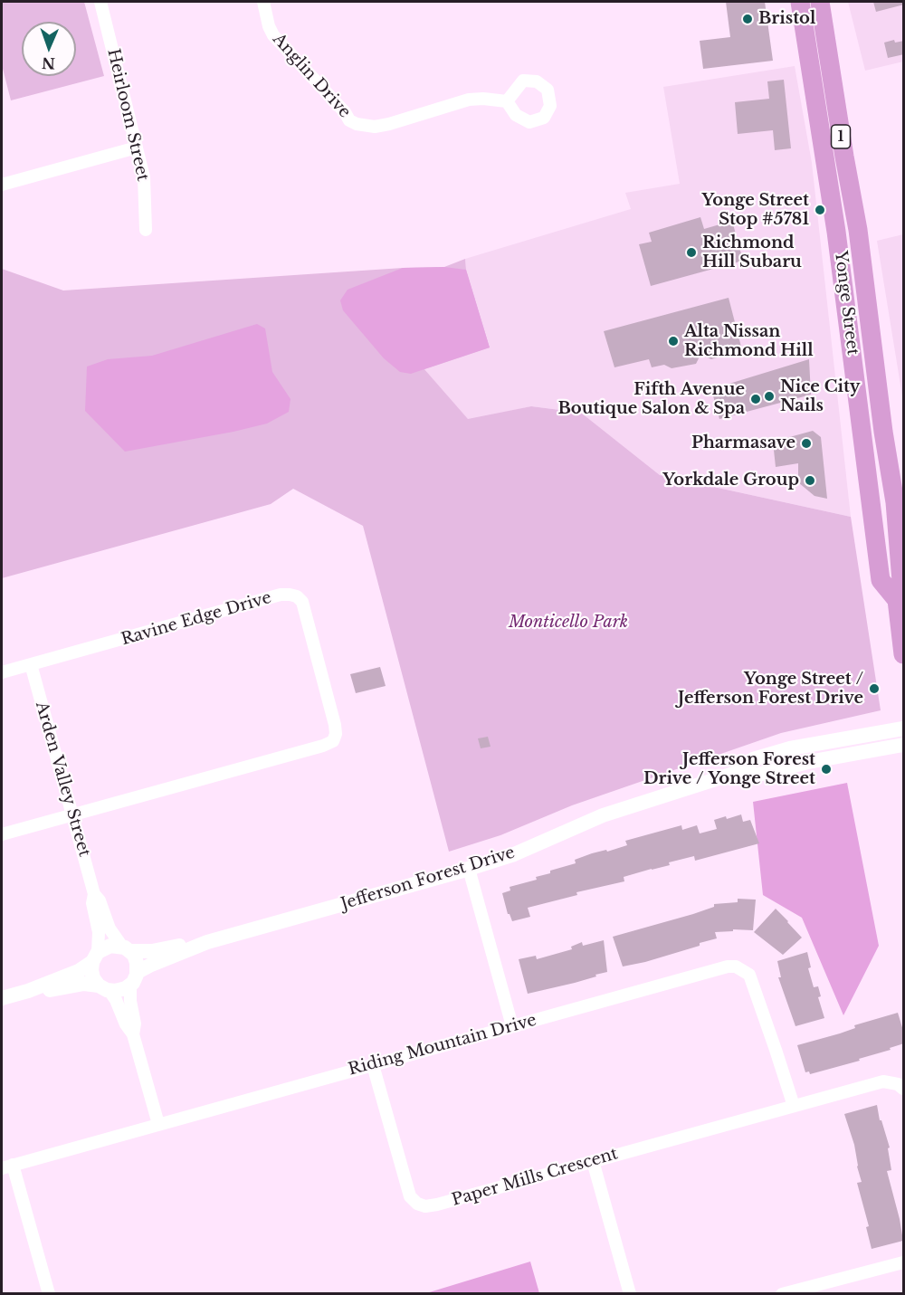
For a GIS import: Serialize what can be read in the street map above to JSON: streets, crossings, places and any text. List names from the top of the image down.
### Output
{
  "streets": {
    "main road": ["1", "Yonge Street"],
    "street": [
      "Anglin Drive",
      "Heirloom Street",
      "Ravine Edge Drive",
      "Arden Valley Street",
      "Jefferson Forest Drive",
      "Riding Mountain Drive",
      "Paper Mills Crescent"
    ]
  },
  "crossings": [
    ["Ravine Edge Drive", "Arden Valley Street"],
    ["Arden Valley Street", "Jefferson Forest Drive"],
    ["Riding Mountain Drive", "Paper Mills Crescent"]
  ],
  "parks": ["Monticello Park"],
  "places": [
    "Bristol",
    "Yonge Street Stop #5781",
    "Richmond Hill Subaru",
    "Alta Nissan Richmond Hill",
    "Nice City Nails",
    "Fifth Avenue Boutique Salon & Spa",
    "Pharmasave",
    "Yorkdale Group",
    "Yonge Street / Jefferson Forest Drive",
    "Jefferson Forest Drive / Yonge Street"
  ],
  "north": "bottom"
}
